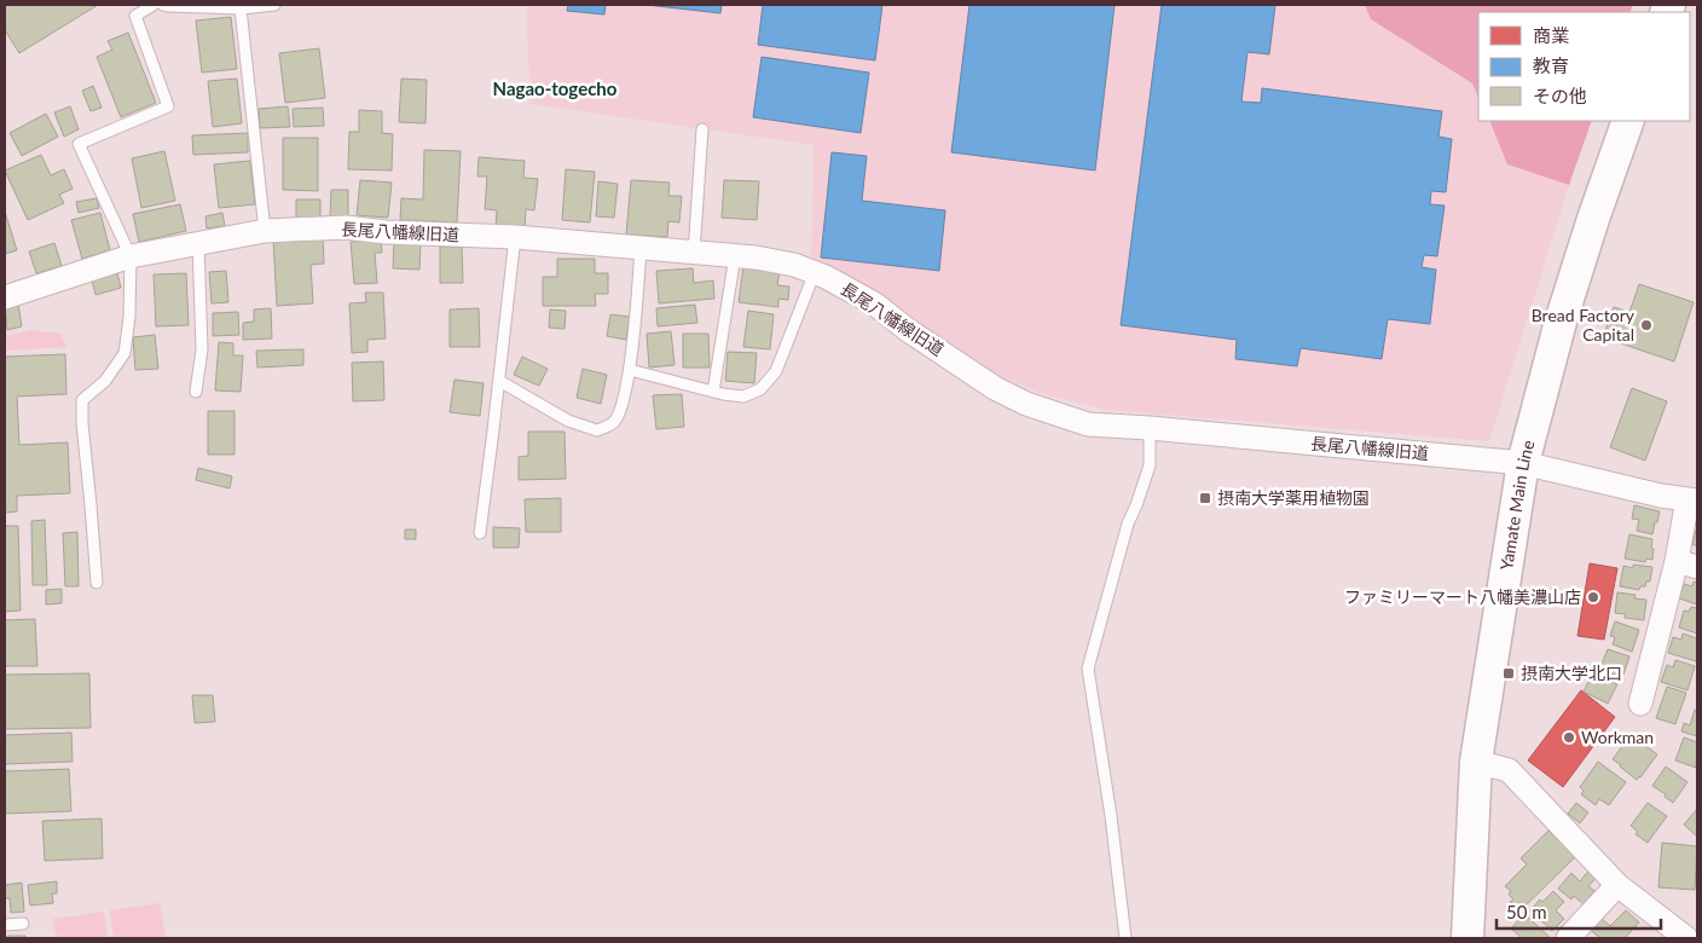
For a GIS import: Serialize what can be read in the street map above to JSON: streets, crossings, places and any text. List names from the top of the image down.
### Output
{
  "streets": {
    "main road": ["Yamate Main Line"],
    "street": ["長尾八幡線旧道"]
  },
  "crossings": [
    ["長尾八幡線旧道", "Yamate Main Line"]
  ],
  "districts": ["Nagao-togecho"],
  "places": {
    "other": ["Bread Factory Capital", "ファミリーマート八幡美濃山店", "Workman"],
    "transit": ["摂南大学薬用植物園", "摂南大学北口"]
  },
  "legend": ["商業", "教育", "その他"],
  "scale_bar": "50 m"
}
